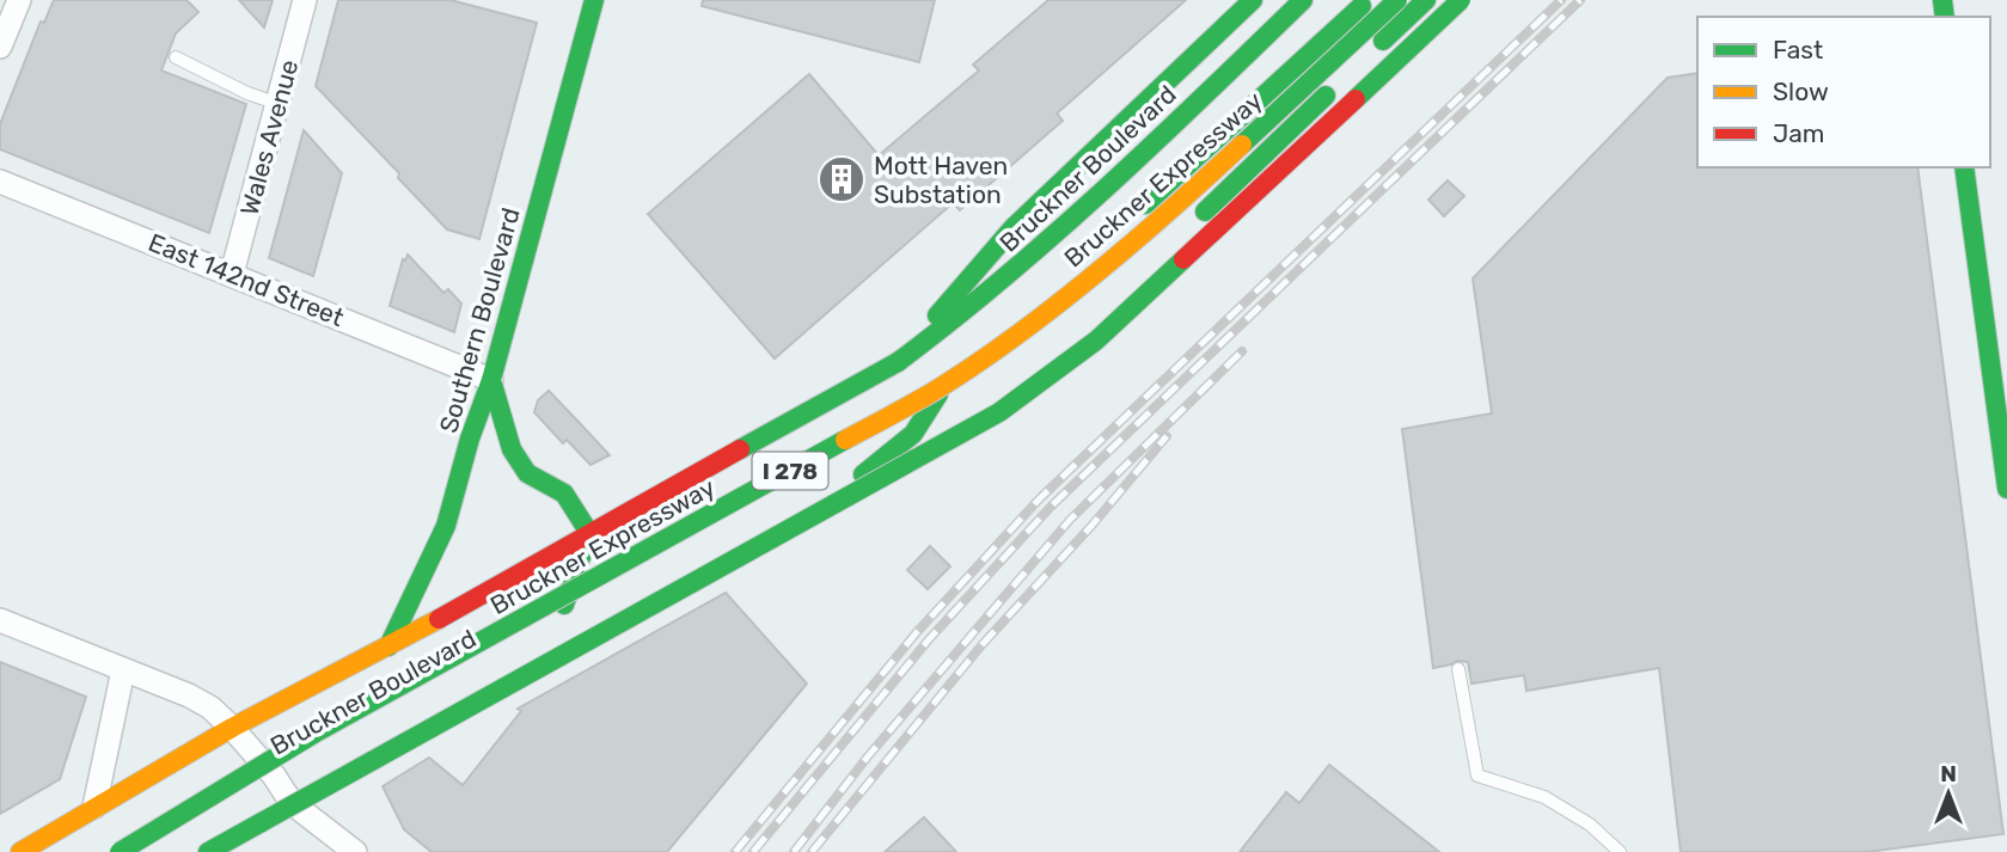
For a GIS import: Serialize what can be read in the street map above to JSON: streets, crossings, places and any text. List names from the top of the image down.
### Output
{
  "streets": {
    "main road": [
      "Bruckner Boulevard",
      "Bruckner Expressway",
      "Southern Boulevard",
      "I 278"
    ],
    "street": ["Wales Avenue", "East 142nd Street"]
  },
  "crossings": [
    ["Wales Avenue", "East 142nd Street"],
    ["Bruckner Boulevard", "Southern Boulevard"],
    ["East 142nd Street", "Southern Boulevard"]
  ],
  "places": {
    "building": ["Mott Haven Substation"]
  },
  "legend": ["Fast", "Slow", "Jam"],
  "north": "top"
}
